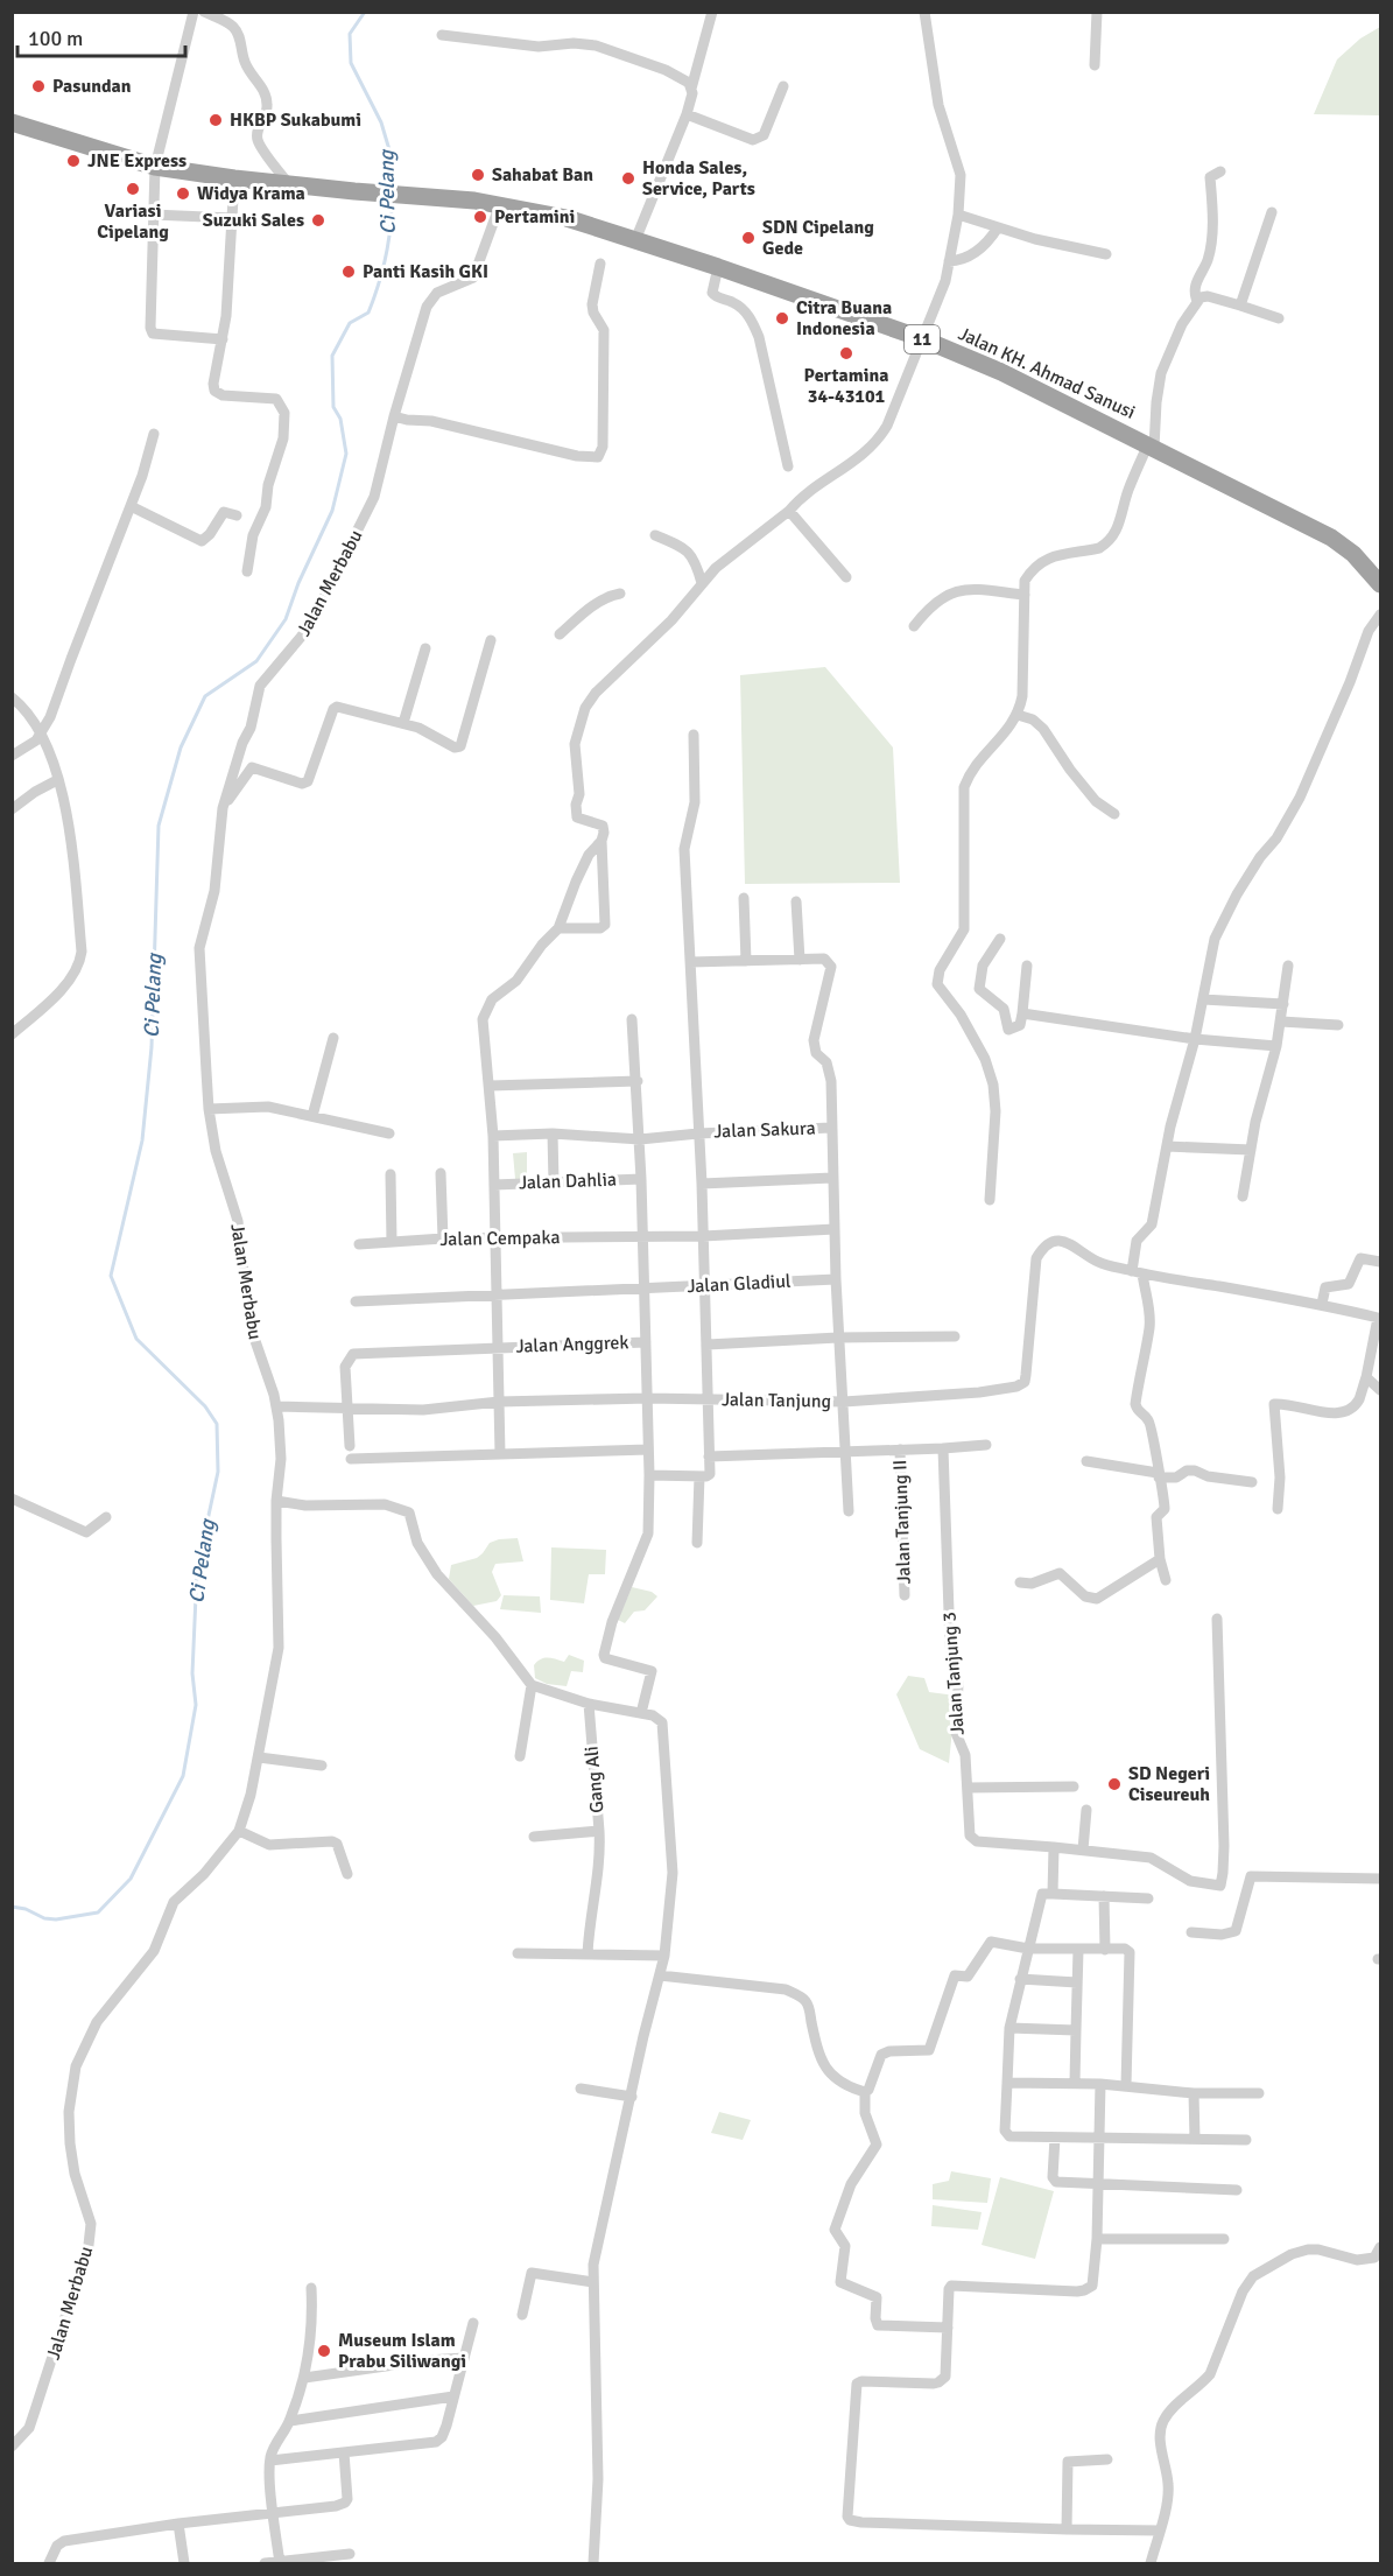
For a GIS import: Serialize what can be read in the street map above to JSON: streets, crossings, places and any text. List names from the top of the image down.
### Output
{
  "streets": {
    "highway": ["11", "Jalan KH. Ahmad Sanusi"],
    "street": [
      "Jalan Merbabu",
      "Jalan Sakura",
      "Jalan Dahlia",
      "Jalan Cempaka",
      "Jalan Gladiul",
      "Jalan Anggrek",
      "Jalan Tanjung",
      "Jalan Tanjung II",
      "Jalan Tanjung 3",
      "Gang Ali"
    ]
  },
  "crossings": [
    ["Jalan KH. Ahmad Sanusi", "Jalan Merbabu"],
    ["Jalan Merbabu", "Jalan Tanjung"],
    ["Jalan Anggrek", "Jalan Tanjung"]
  ],
  "water": ["Ci Pelang"],
  "places": [
    "Pasundan",
    "HKBP Sukabumi",
    "JNE Express",
    "Sahabat Ban",
    "Honda Sales, Service, Parts",
    "Variasi Cipelang",
    "Widya Krama",
    "Pertamini",
    "Suzuki Sales",
    "SDN Cipelang Gede",
    "Panti Kasih GKI",
    "Citra Buana Indonesia",
    "Pertamina 34-43101",
    "SD Negeri Ciseureuh",
    "Museum Islam Prabu Siliwangi"
  ],
  "scale_bar": "100 m"
}
